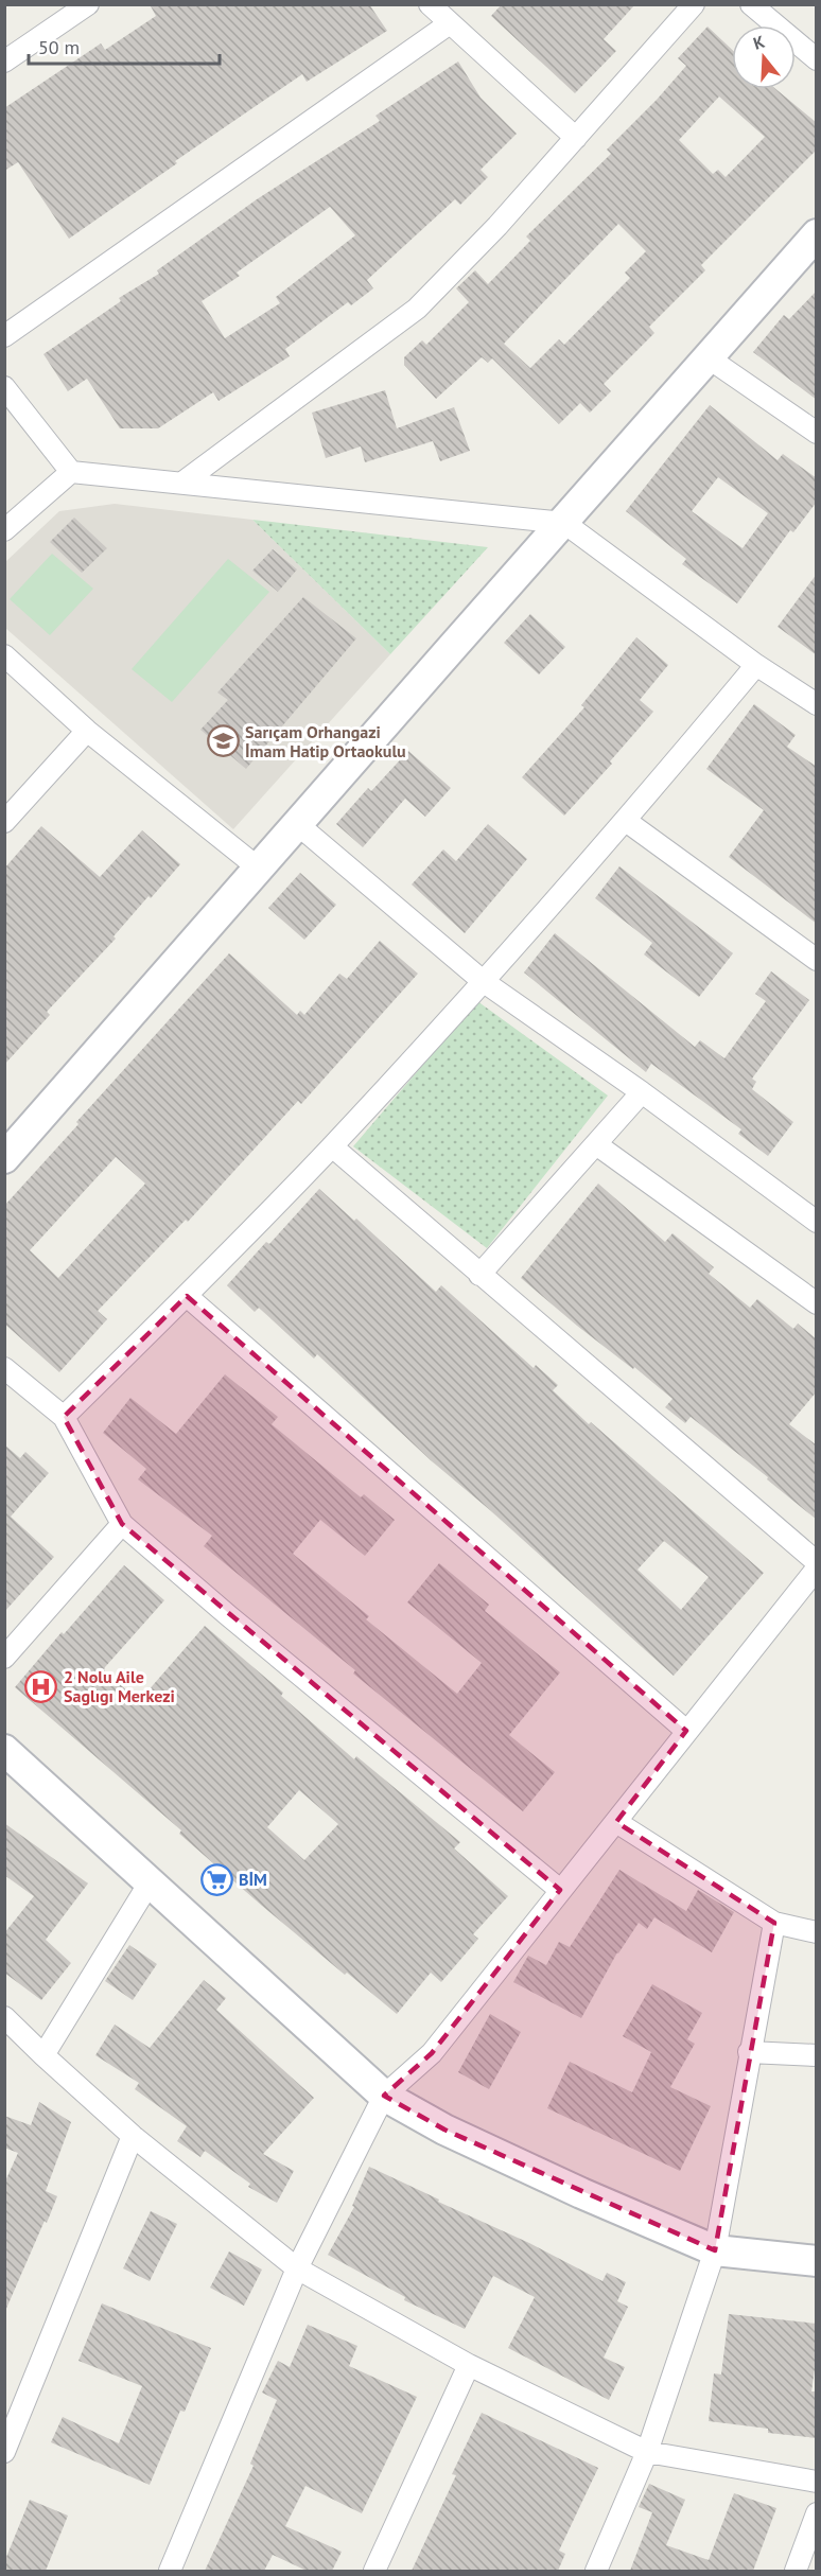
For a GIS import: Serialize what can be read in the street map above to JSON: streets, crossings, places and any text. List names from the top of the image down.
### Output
{
  "places": {
    "school or university": ["Sarıçam Orhangazi İmam Hatip Ortaokulu"],
    "hospital": ["2 Nolu Aile Saglıgı Merkezi"],
    "supermarket": ["BİM"]
  },
  "scale_bar": "50 m",
  "north": "top"
}
